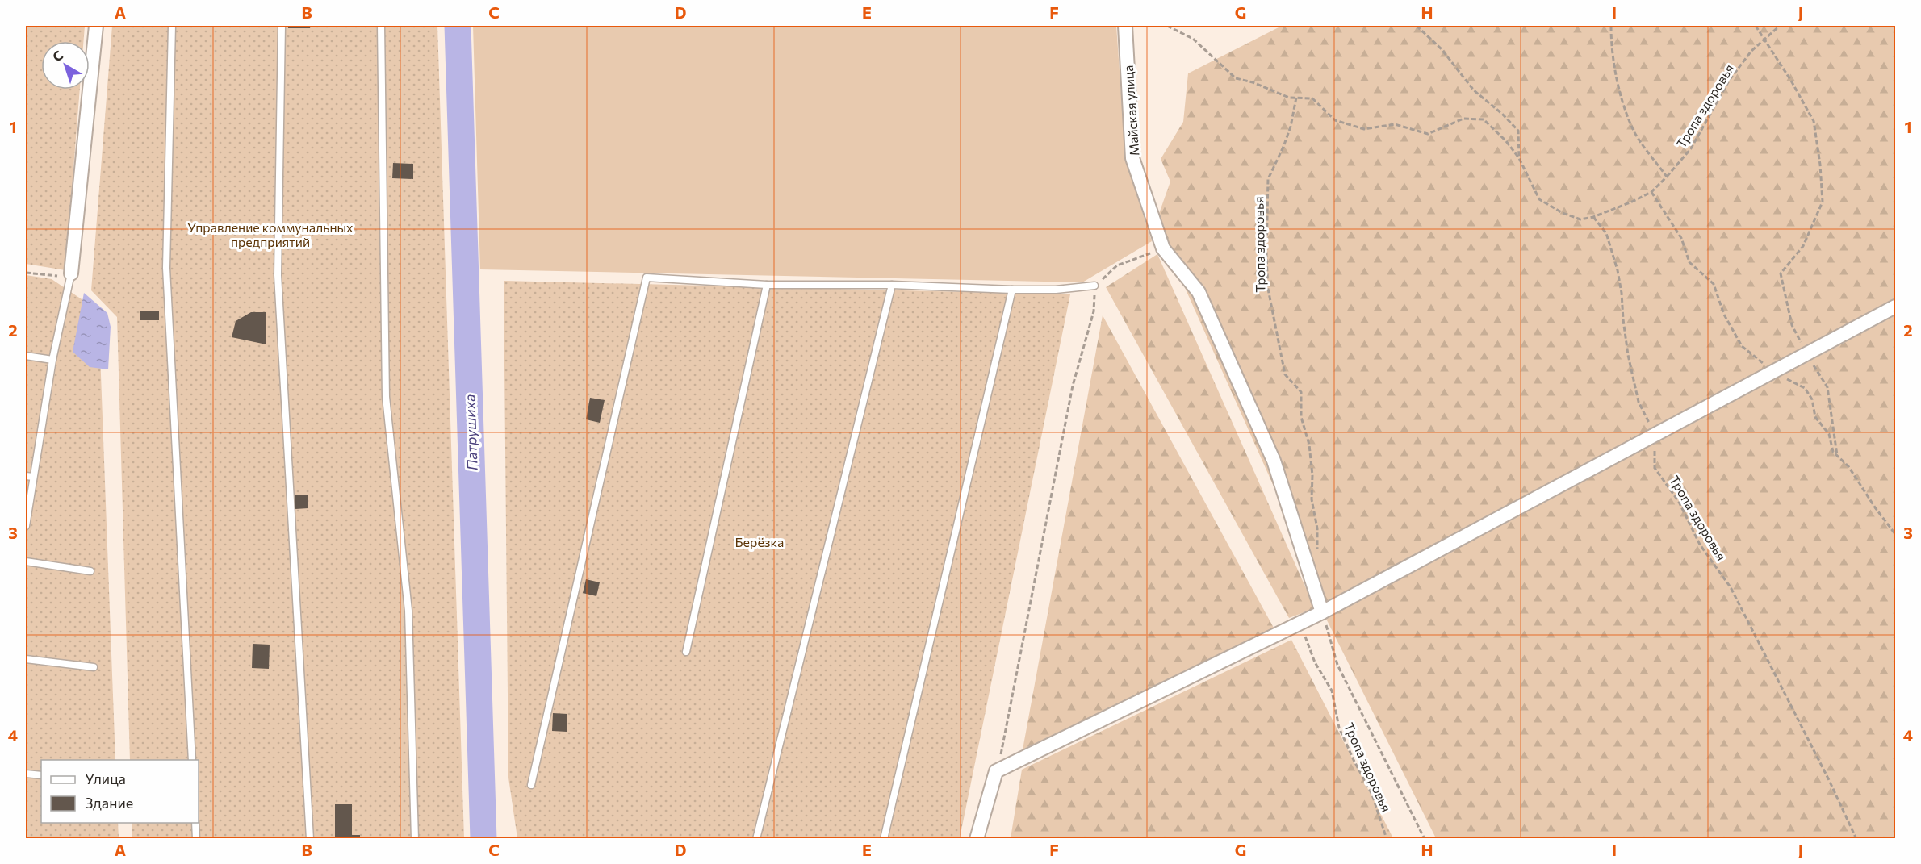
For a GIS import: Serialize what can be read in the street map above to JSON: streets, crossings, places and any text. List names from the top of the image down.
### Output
{
  "streets": {
    "street": ["Майская улица"],
    "path": ["Тропа здоровья"]
  },
  "water": ["Патрушиха"],
  "parks": ["Управление коммунальных предприятий", "Берёзка"],
  "legend": ["Улица", "Здание"],
  "north": "top left",
  "grid": {
    "columns": [
      "A",
      "B",
      "C",
      "D",
      "E",
      "F",
      "G",
      "H",
      "I",
      "J"
    ],
    "rows": [
      "1",
      "2",
      "3",
      "4"
    ]
  }
}
